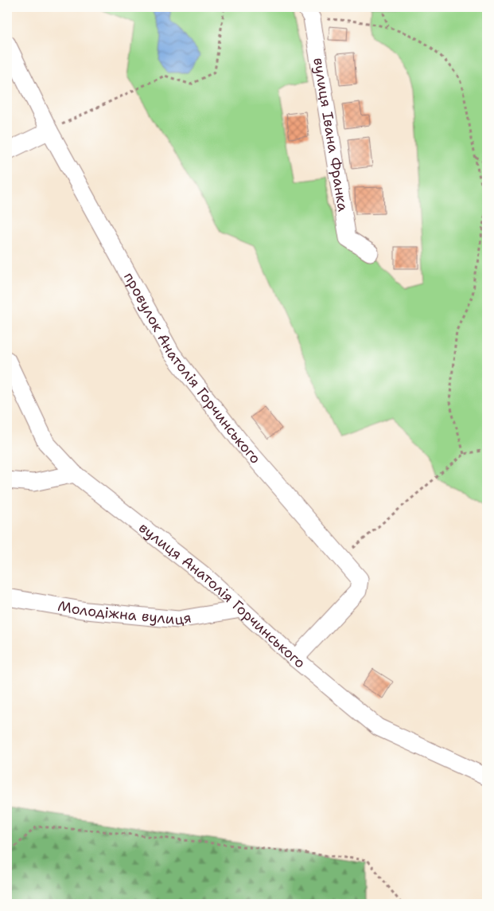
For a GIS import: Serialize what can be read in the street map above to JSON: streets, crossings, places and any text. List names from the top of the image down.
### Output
{
  "streets": {
    "street": [
      "вулиця Івана Франка",
      "провулок Анатолія Горчинського",
      "вулиця Анатолія Горчинського",
      "Молодіжна вулиця"
    ]
  },
  "crossings": [
    ["провулок Анатолія Горчинського", "вулиця Анатолія Горчинського"],
    ["вулиця Анатолія Горчинського", "Молодіжна вулиця"]
  ]
}
